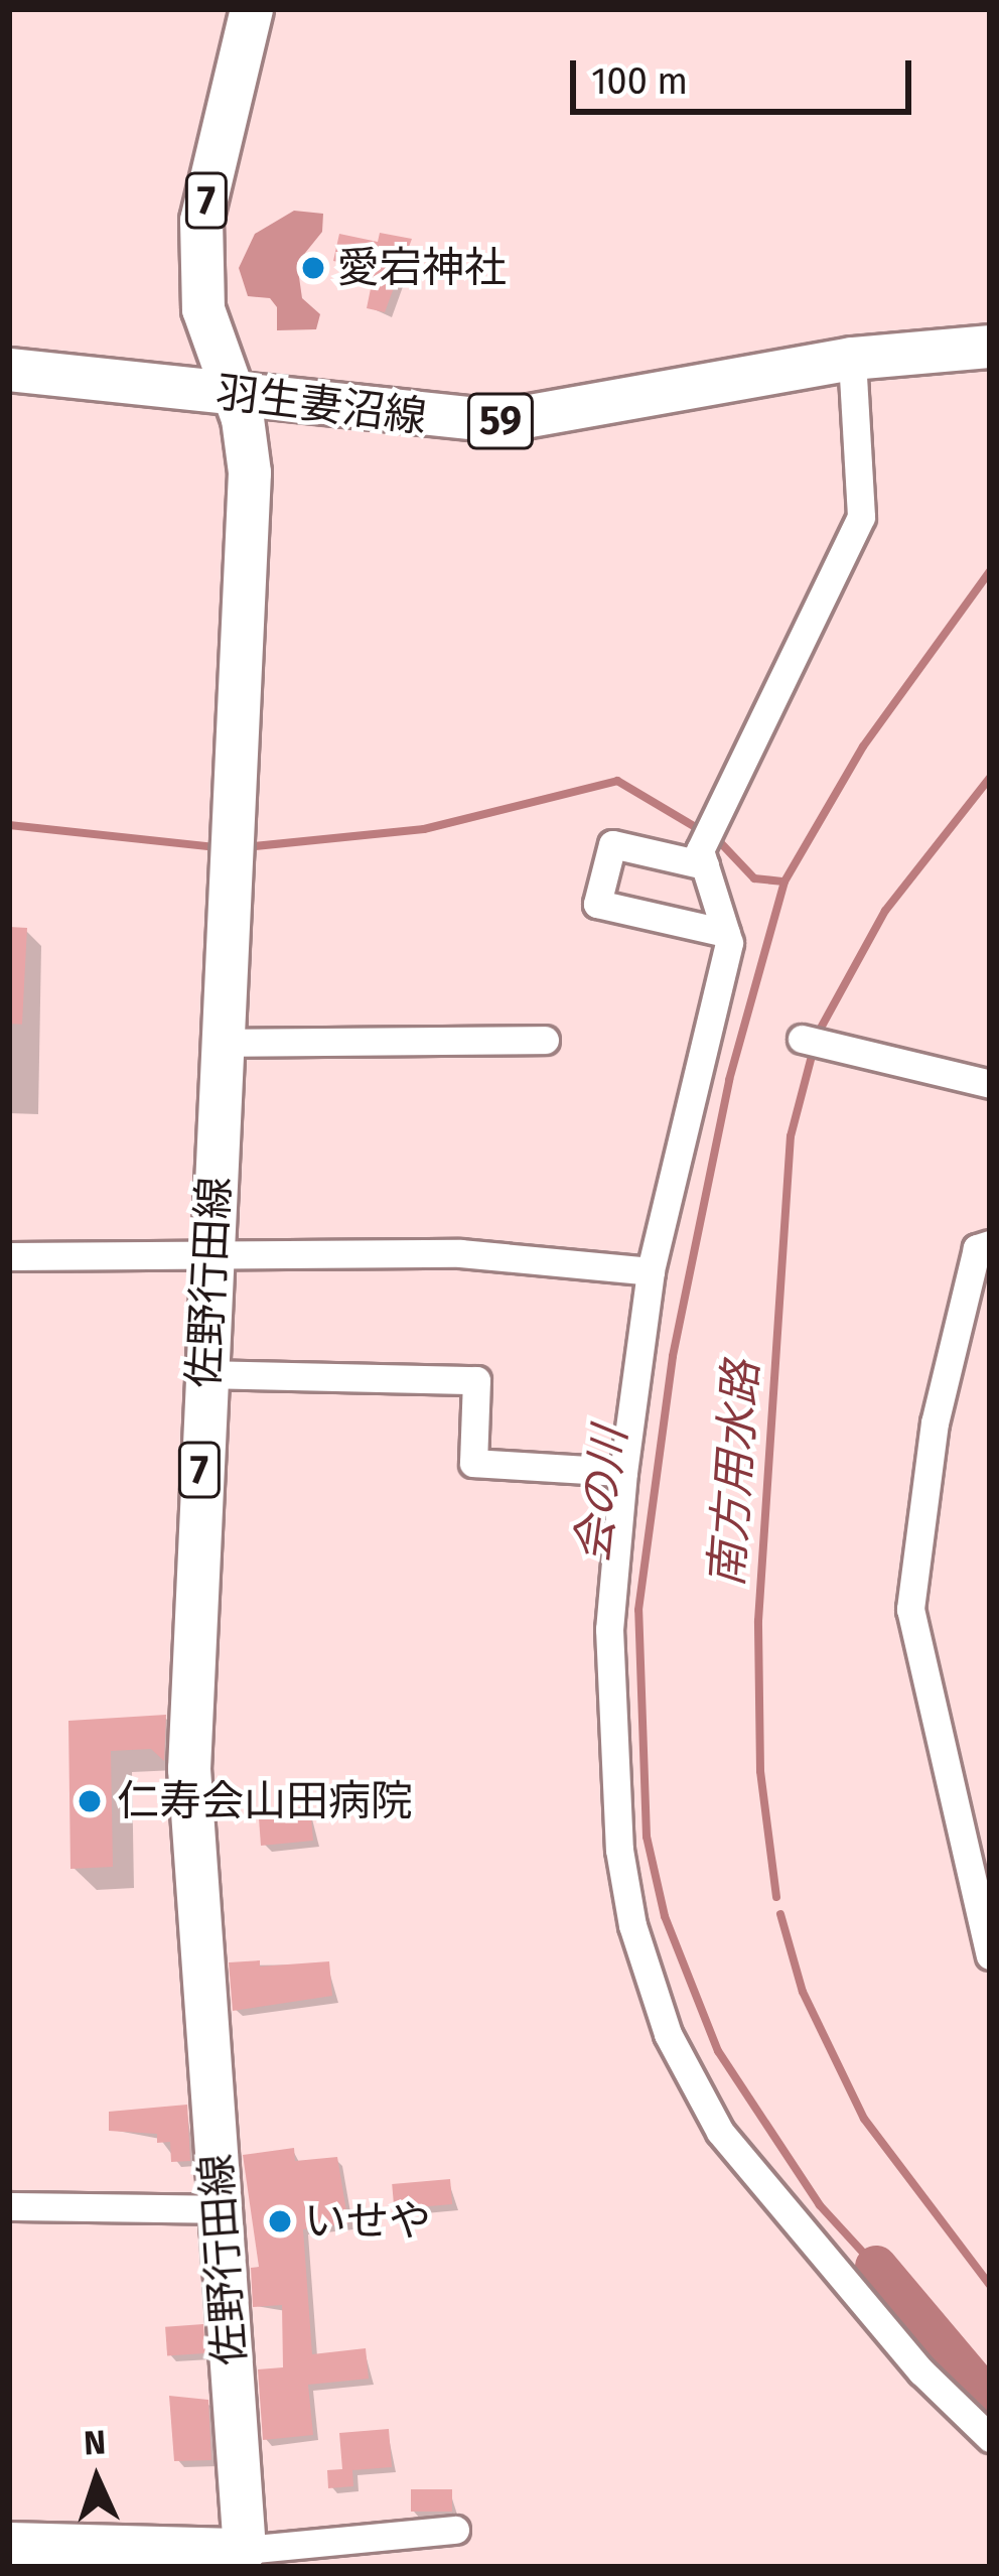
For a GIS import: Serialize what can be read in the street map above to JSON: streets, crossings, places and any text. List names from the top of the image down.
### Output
{
  "streets": {
    "main road": [
      "7",
      "羽生妻沼線",
      "59",
      "佐野行田線"
    ]
  },
  "crossings": [
    ["羽生妻沼線", "佐野行田線"]
  ],
  "water": ["南方用水路", "会の川"],
  "places": ["愛宕神社", "仁寿会山田病院", "いせや"],
  "scale_bar": "100 m",
  "north": "top"
}
